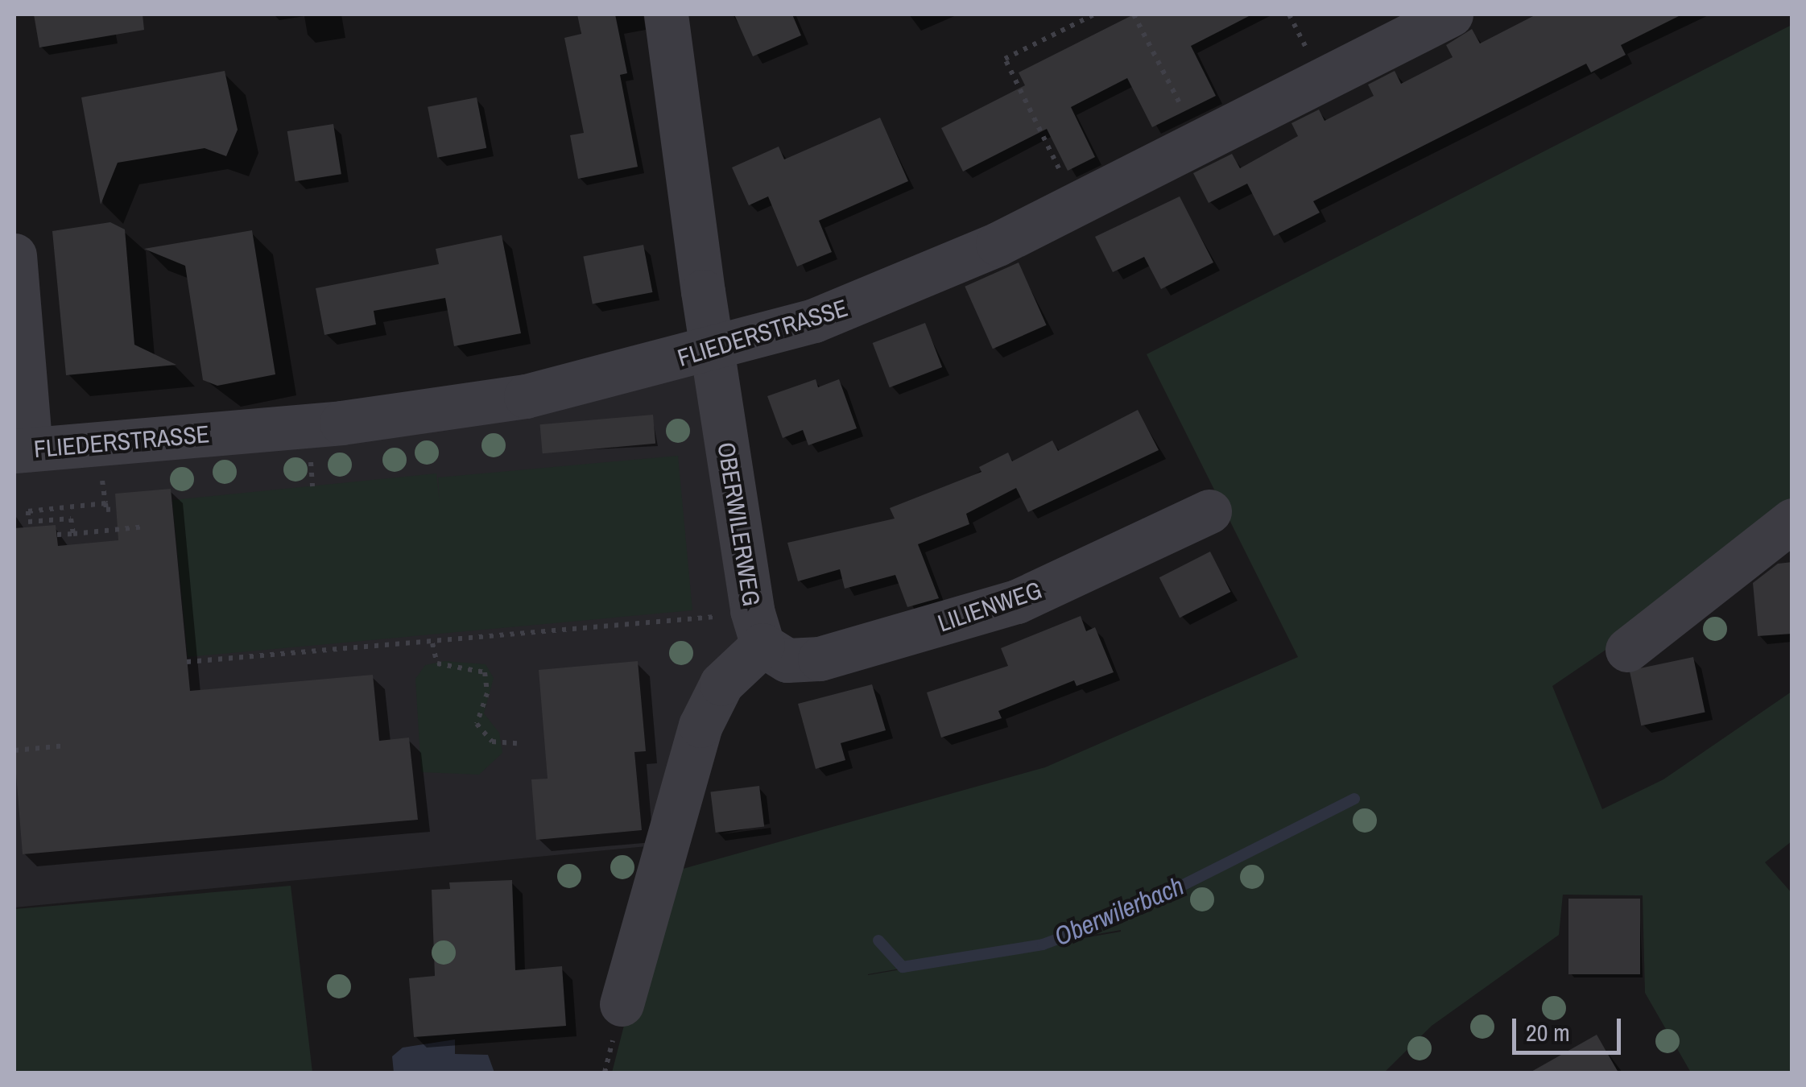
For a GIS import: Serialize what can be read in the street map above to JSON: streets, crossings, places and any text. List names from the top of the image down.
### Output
{
  "streets": {
    "street": ["FLIEDERSTRASSE", "OBERWILERWEG", "LILIENWEG"]
  },
  "crossings": [
    ["FLIEDERSTRASSE", "OBERWILERWEG"],
    ["OBERWILERWEG", "LILIENWEG"]
  ],
  "water": ["Oberwilerbach"],
  "scale_bar": "20 m"
}
